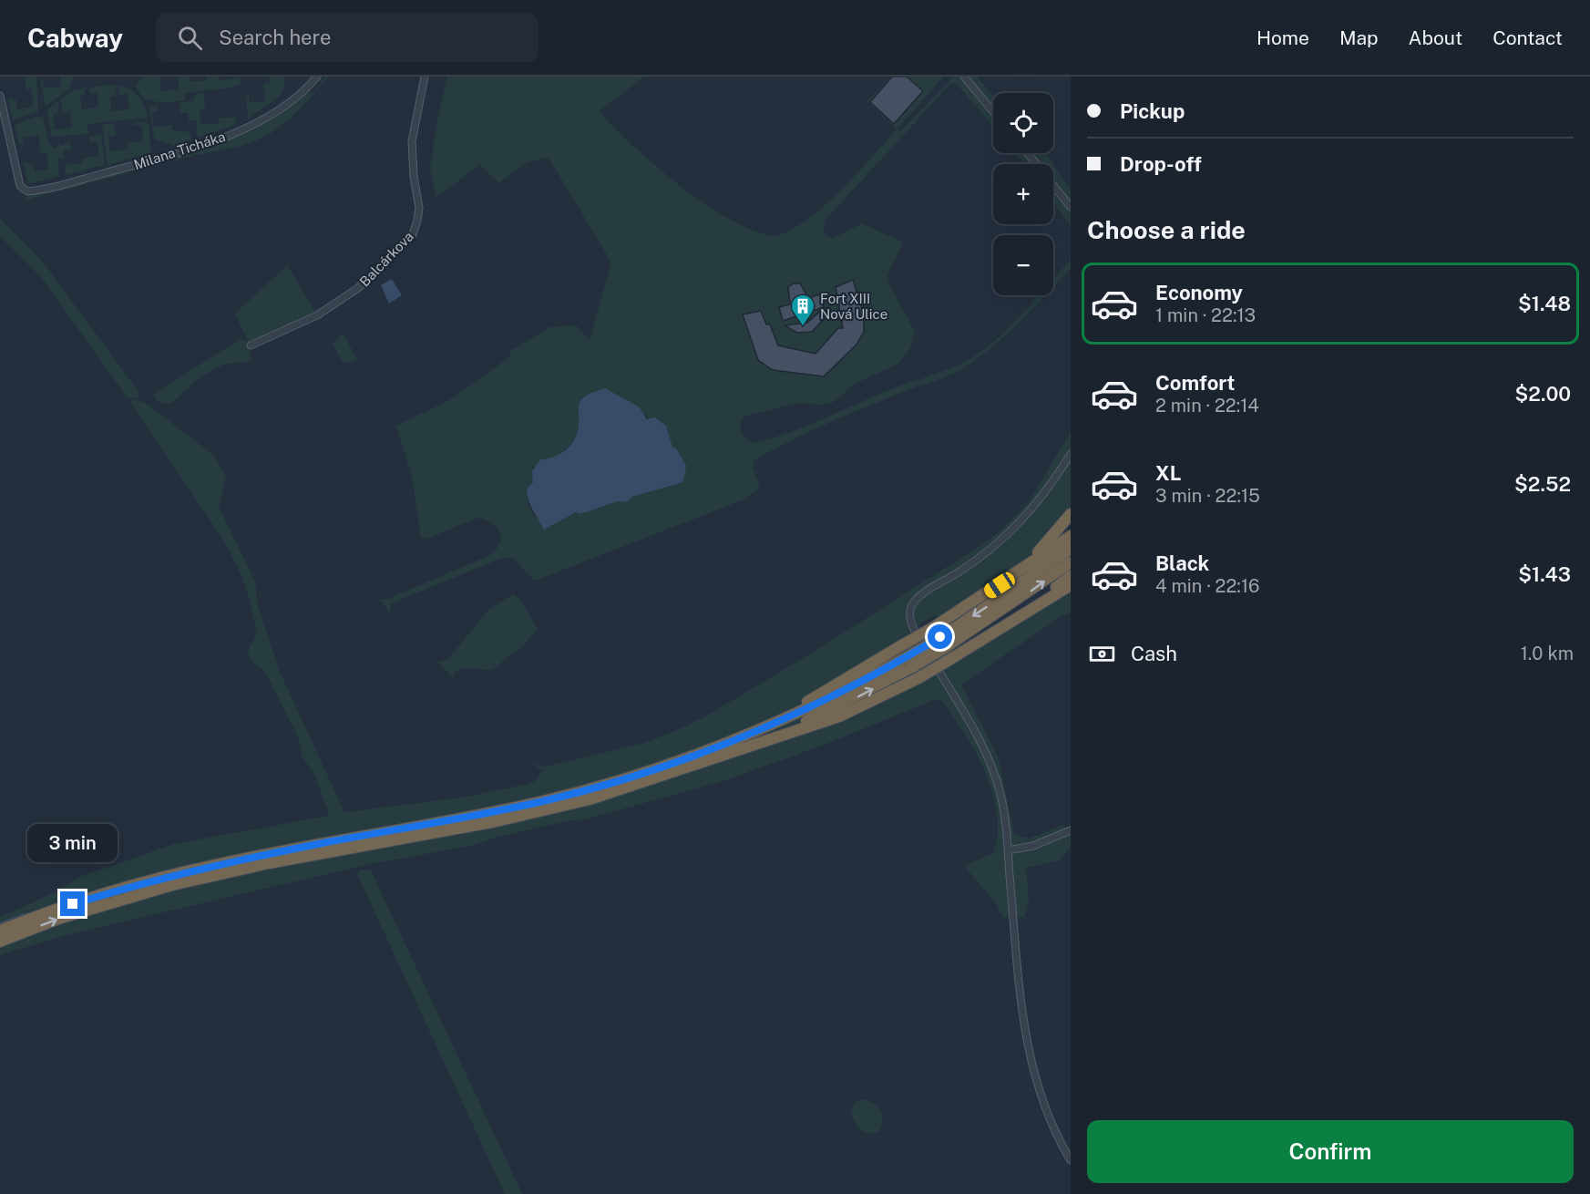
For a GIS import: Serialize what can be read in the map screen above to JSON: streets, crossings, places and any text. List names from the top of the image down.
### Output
{
  "streets": {
    "street": ["Milana Ticháka", "Balcárkova"]
  },
  "places": {
    "building": ["Fort XIII Nová Ulice"]
  },
  "page": {
    "header": "Cabway",
    "search": "Search here",
    "nav": [
      "Home",
      "Map",
      "About",
      "Contact"
    ],
    "banner": ["Pickup", "Drop-off"],
    "map_buttons": ["+", "−"],
    "heading": "Choose a ride",
    "list": [
      {
        "name": "Economy",
        "note": "1 min · 22:13",
        "value": "$1.48"
      },
      {
        "name": "Comfort",
        "note": "2 min · 22:14",
        "value": "$2.00"
      },
      {
        "name": "XL",
        "note": "3 min · 22:15",
        "value": "$2.52"
      },
      {
        "name": "Black",
        "note": "4 min · 22:16",
        "value": "$1.43"
      }
    ],
    "pay": ["Cash", "1.0 km"],
    "bubble": "3 min",
    "buttons": "Confirm"
  }
}
